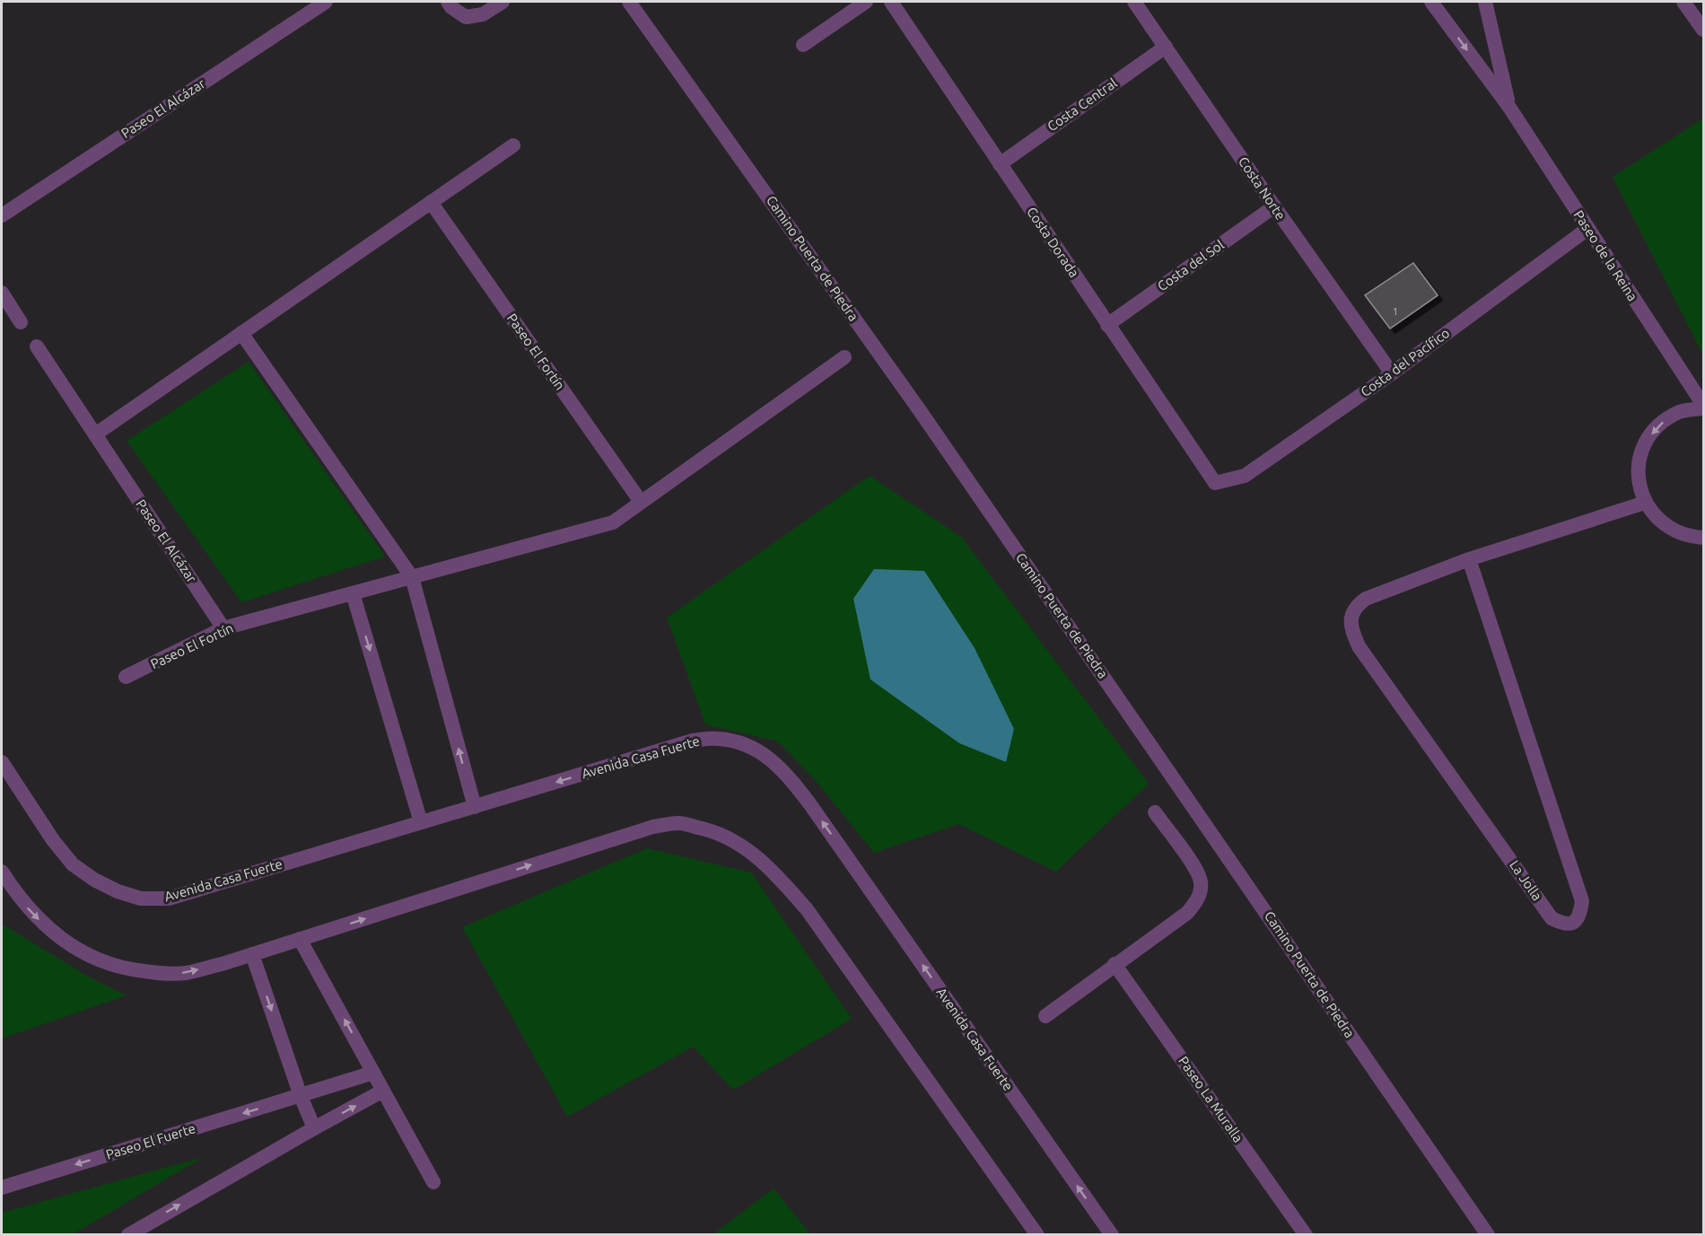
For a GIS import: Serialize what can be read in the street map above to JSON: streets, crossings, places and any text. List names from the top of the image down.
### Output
{
  "streets": {
    "street": [
      "Costa Central",
      "Paseo El Alcázar",
      "Costa Norte",
      "Costa Dorada",
      "Paseo de la Reina",
      "Camino Puerta de Piedra",
      "Costa del Sol",
      "Paseo El Fortín",
      "Costa del Pacífico",
      "Avenida Casa Fuerte",
      "La Jolla",
      "Paseo La Muralla",
      "Paseo El Fuerte"
    ]
  },
  "crossings": [
    ["Costa Central", "Costa Norte"],
    ["Costa Central", "Costa Dorada"],
    ["Paseo El Alcázar", "Paseo El Fortín"],
    ["Costa Norte", "Costa del Sol"],
    ["Costa Norte", "Costa del Pacífico"],
    ["Costa Dorada", "Costa del Sol"],
    ["Costa Dorada", "Costa del Pacífico"],
    ["Paseo de la Reina", "Costa del Pacífico"]
  ],
  "one_way": ["Avenida Casa Fuerte"],
  "house_numbers": ["1"]
}
